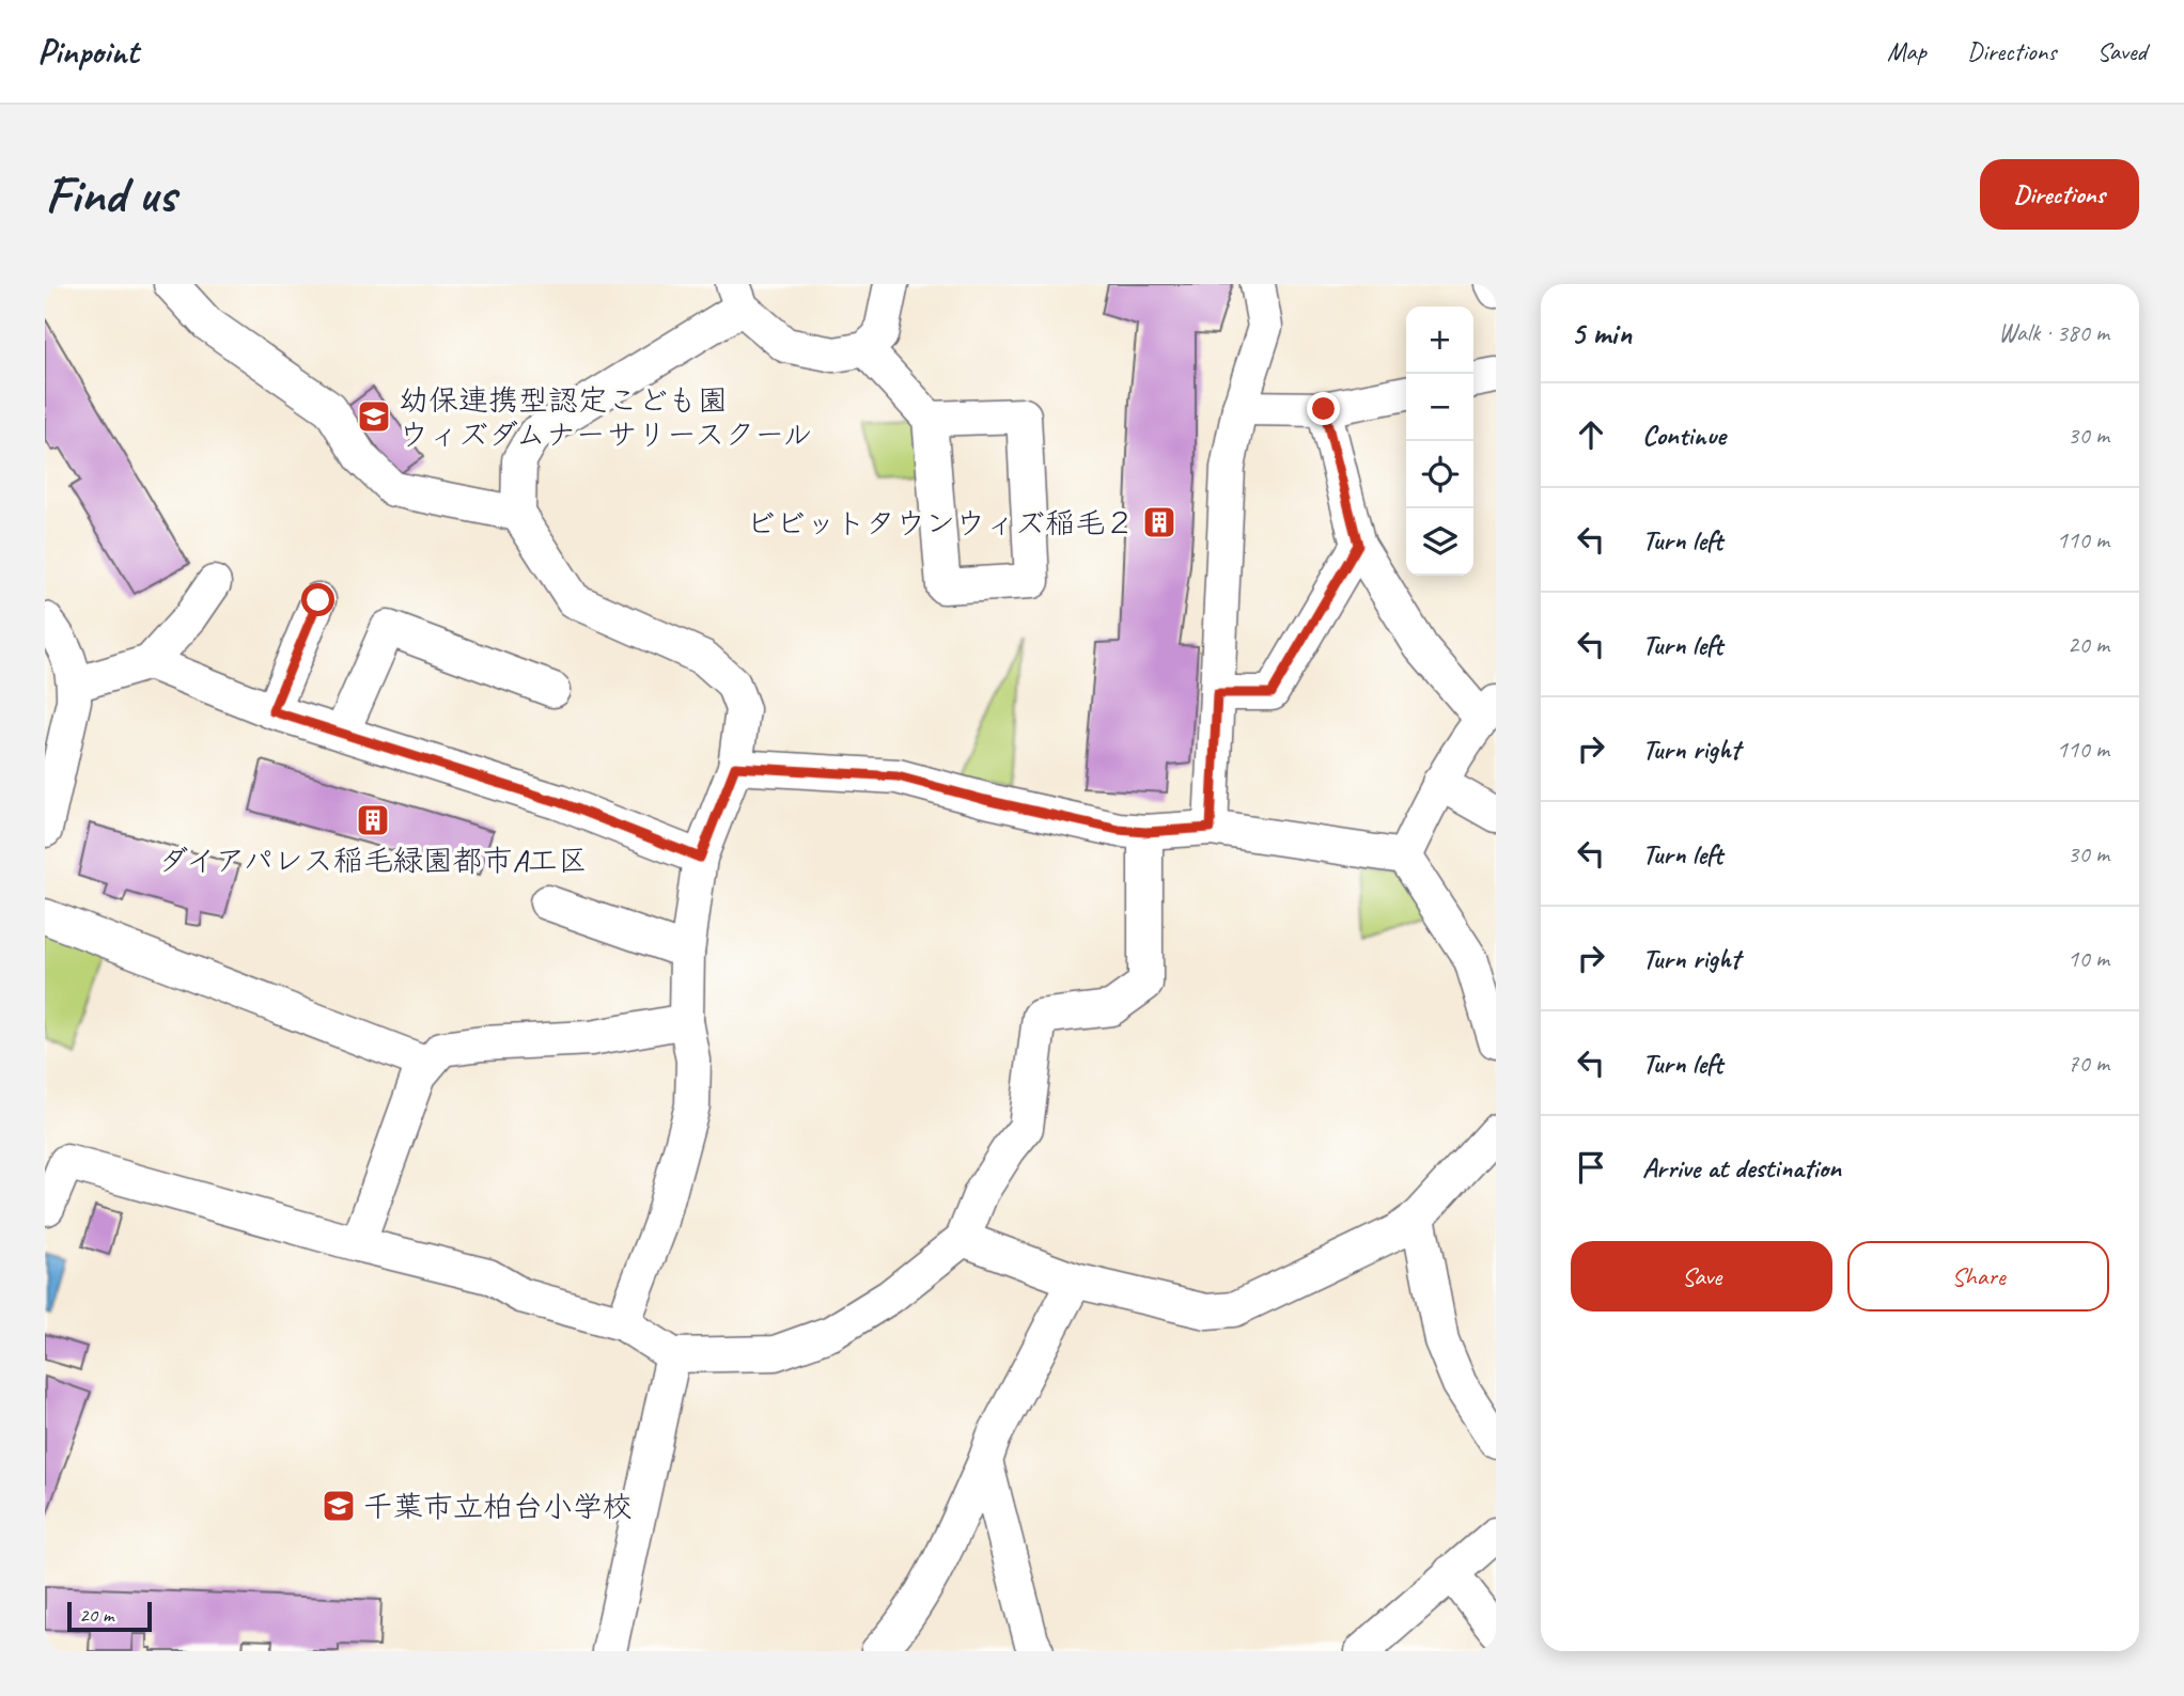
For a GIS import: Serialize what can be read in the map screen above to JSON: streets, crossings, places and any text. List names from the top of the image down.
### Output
{
  "places": {
    "school or university": ["幼保連携型認定こども園 ウィズダムナーサリースクール", "千葉市立柏台小学校"],
    "building": ["ビビットタウンウィズ稲毛２", "ダイアパレス稲毛緑園都市A工区"]
  },
  "scale_bar": "20 m",
  "page": {
    "header": "Pinpoint",
    "nav": ["Map", "Directions", "Saved"],
    "buttons": [
      "Directions",
      ["Save", "Share"]
    ],
    "title": "Find us",
    "heading": ["5 min", "Walk · 380 m"],
    "map_buttons": ["+", "−"],
    "list": [
      ["Continue", "30 m"],
      ["Turn left", "110 m"],
      ["Turn left", "20 m"],
      ["Turn right", "110 m"],
      ["Turn left", "30 m"],
      ["Turn right", "10 m"],
      ["Turn left", "70 m"],
      "Arrive at destination"
    ],
    "scale": "20 m"
  }
}
